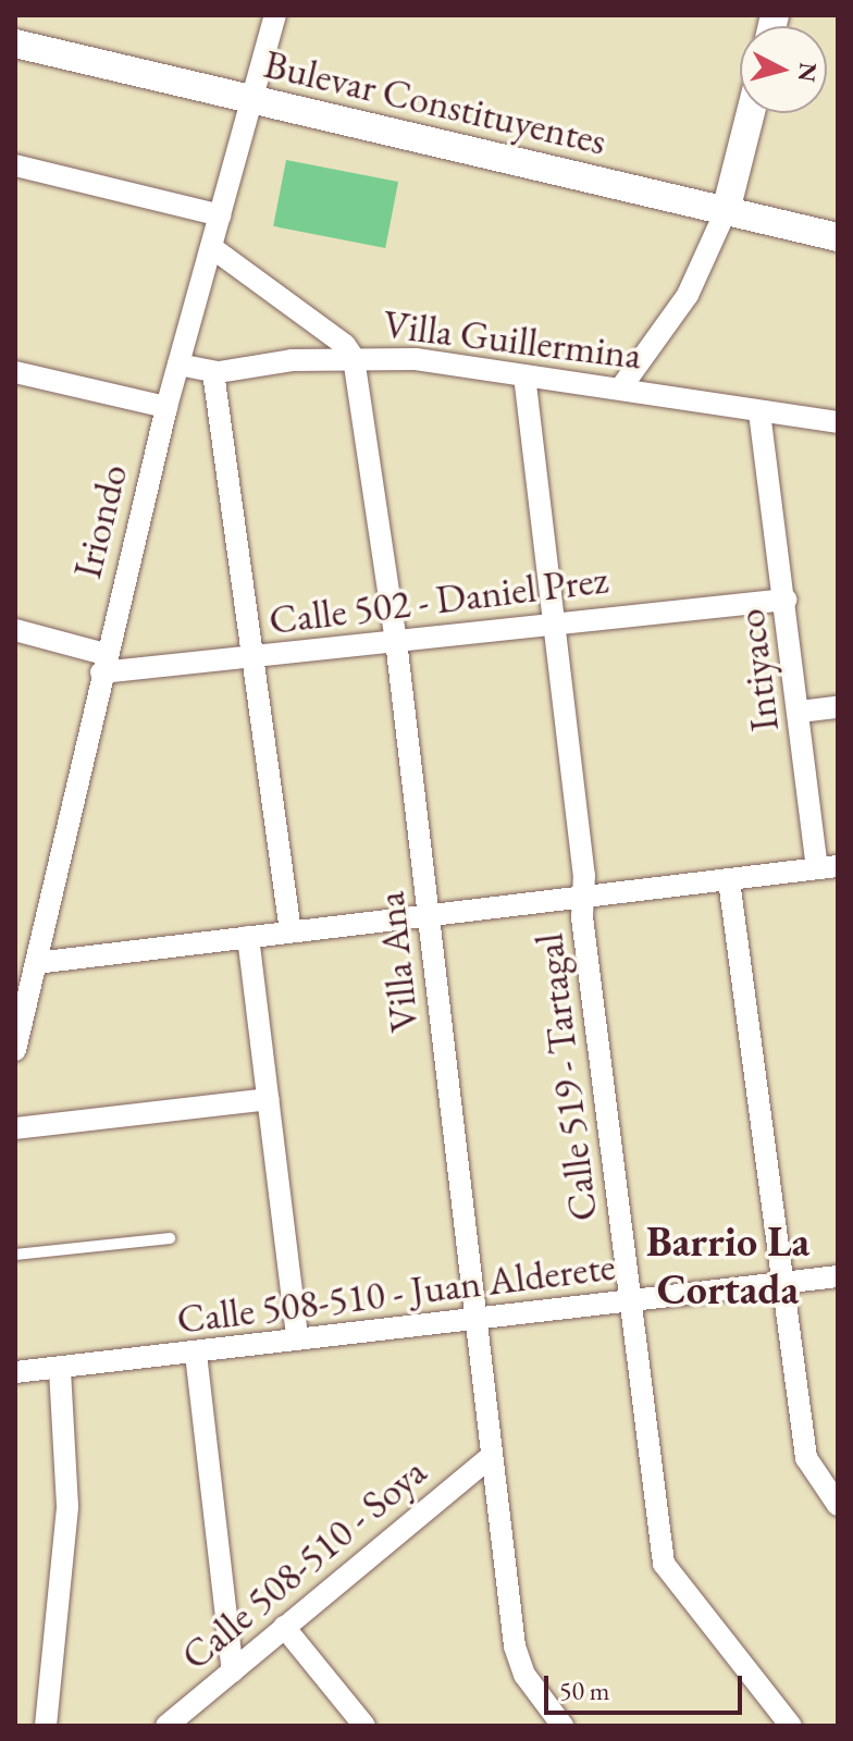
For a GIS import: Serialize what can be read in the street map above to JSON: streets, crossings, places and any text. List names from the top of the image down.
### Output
{
  "streets": {
    "street": [
      "Bulevar Constituyentes",
      "Villa Guillermina",
      "Iriondo",
      "Calle 502 - Daniel Prez",
      "Intiyaco",
      "Villa Ana",
      "Calle 519 - Tartagal",
      "Calle 508-510 - Juan Alderete",
      "Calle 508-510 - Soya"
    ]
  },
  "crossings": [
    ["Bulevar Constituyentes", "Iriondo"],
    ["Villa Guillermina", "Iriondo"],
    ["Villa Guillermina", "Intiyaco"],
    ["Villa Guillermina", "Villa Ana"],
    ["Villa Guillermina", "Calle 519 - Tartagal"],
    ["Iriondo", "Calle 502 - Daniel Prez"],
    ["Calle 502 - Daniel Prez", "Intiyaco"],
    ["Calle 502 - Daniel Prez", "Villa Ana"],
    ["Calle 502 - Daniel Prez", "Calle 519 - Tartagal"],
    ["Villa Ana", "Calle 508-510 - Juan Alderete"],
    ["Villa Ana", "Calle 508-510 - Soya"],
    ["Calle 519 - Tartagal", "Calle 508-510 - Juan Alderete"]
  ],
  "districts": ["Barrio La Cortada"],
  "scale_bar": "50 m",
  "north": "right"
}
